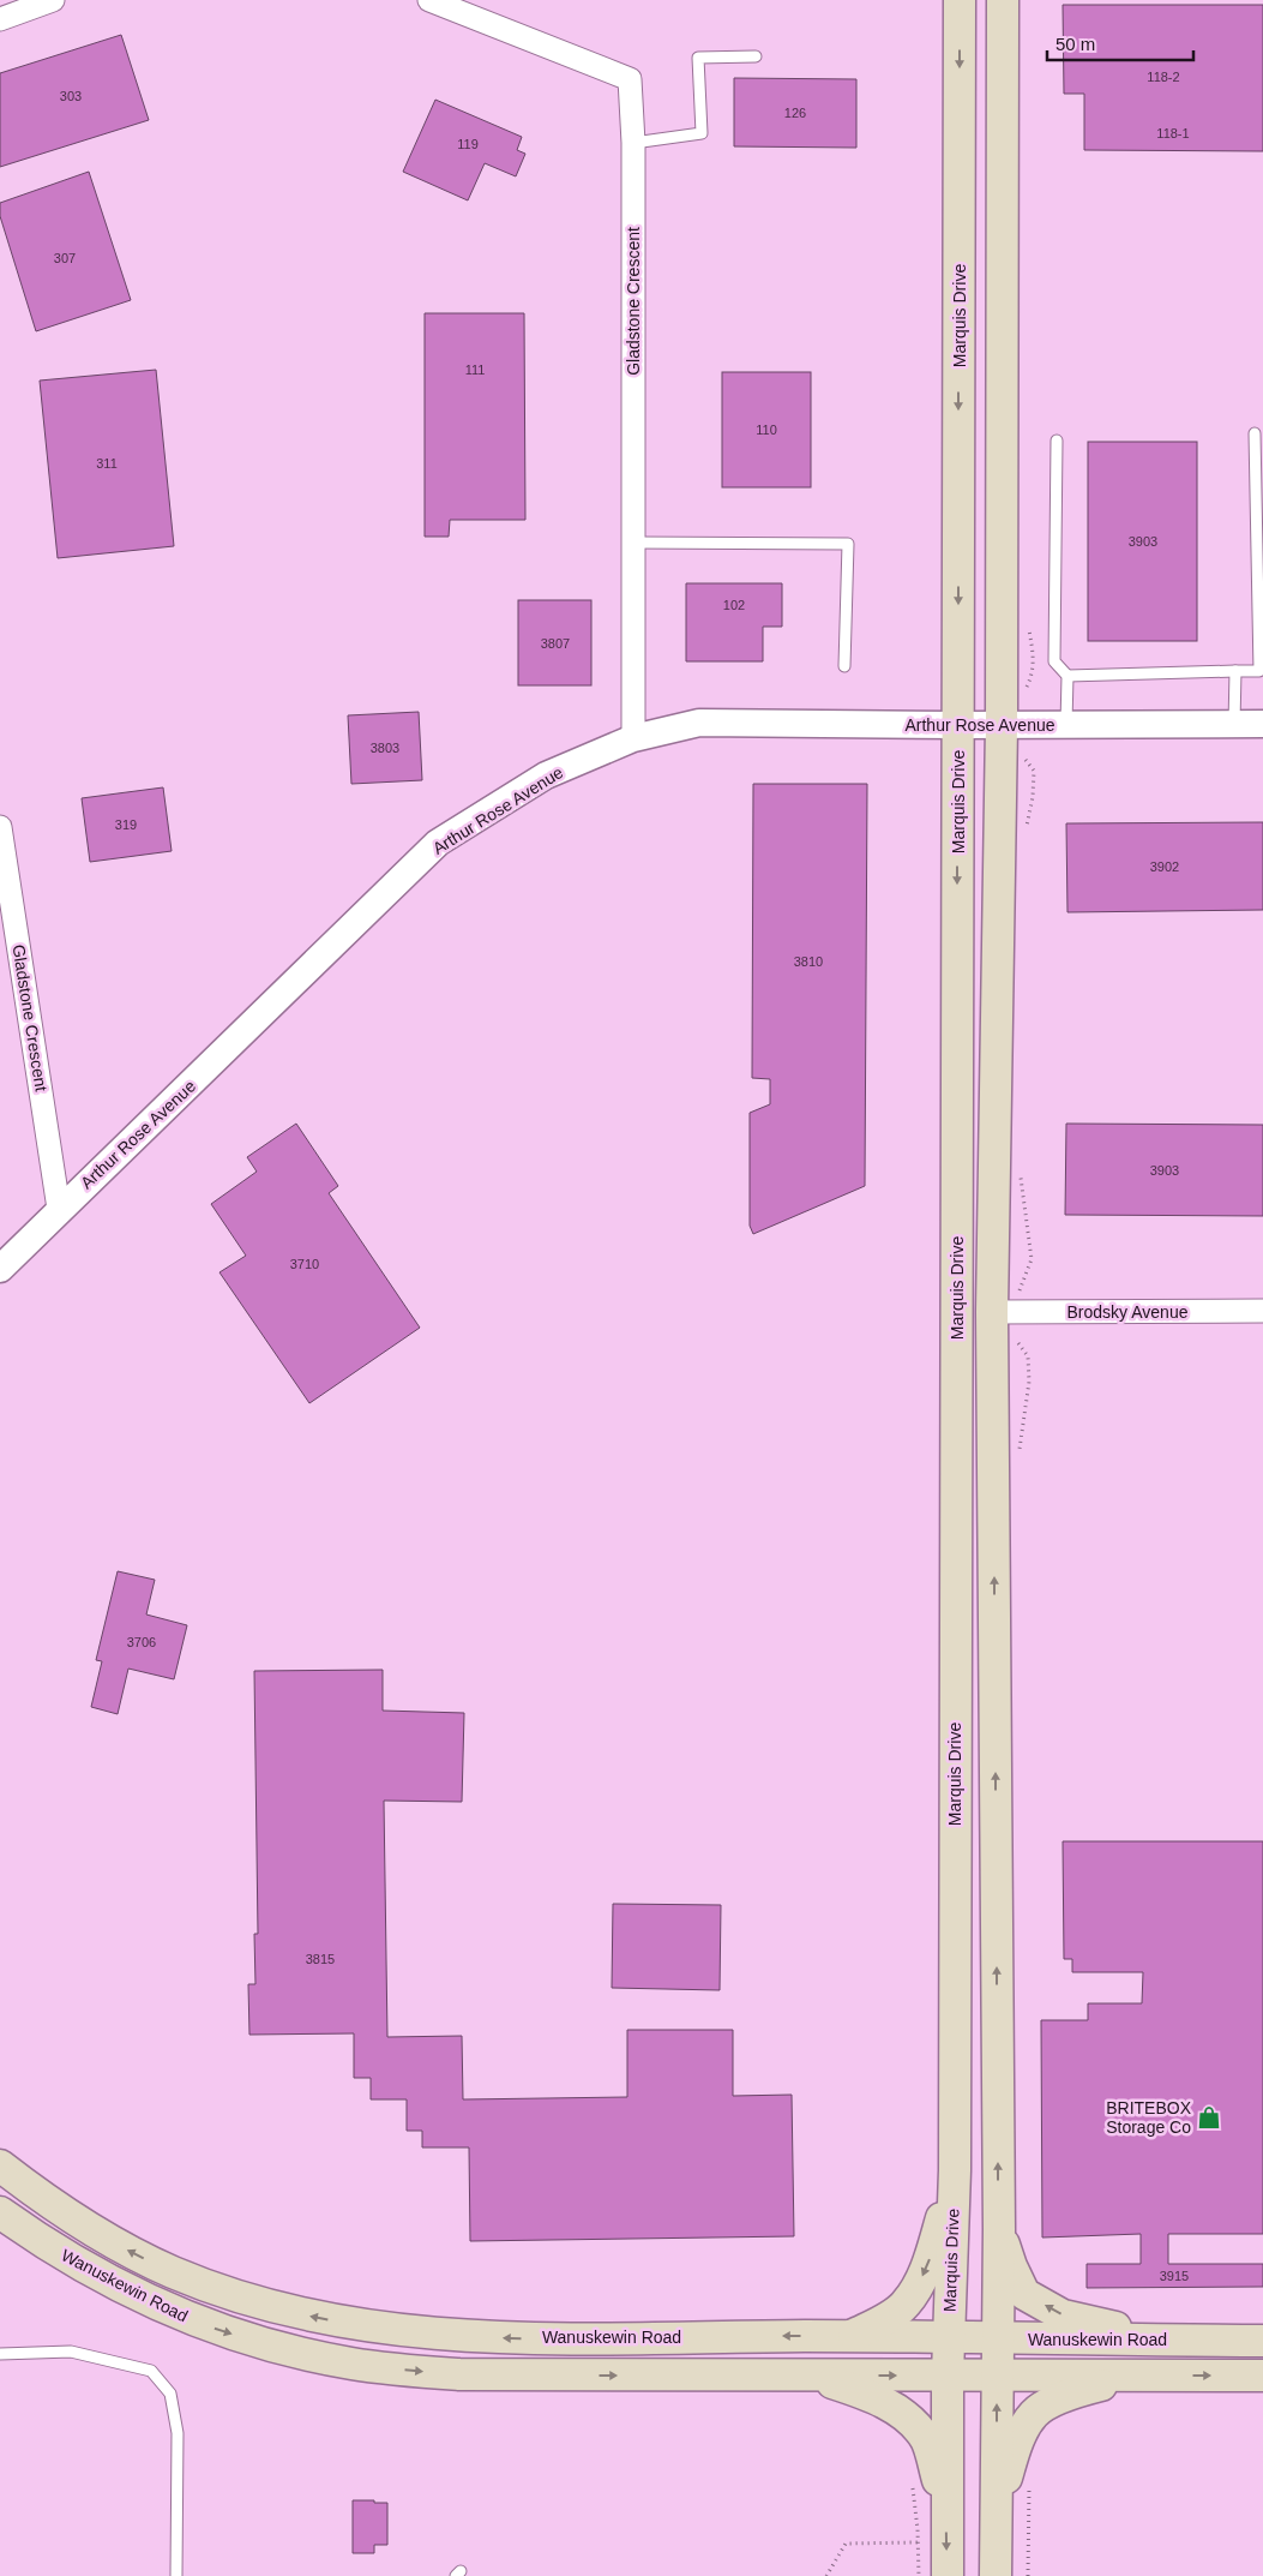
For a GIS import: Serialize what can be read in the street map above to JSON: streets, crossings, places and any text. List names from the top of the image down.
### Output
{
  "streets": {
    "main road": ["Marquis Drive", "Wanuskewin Road"],
    "street": ["Gladstone Crescent", "Arthur Rose Avenue", "Brodsky Avenue"]
  },
  "crossings": [
    ["Gladstone Crescent", "Arthur Rose Avenue"],
    ["Marquis Drive", "Arthur Rose Avenue"],
    ["Marquis Drive", "Wanuskewin Road"]
  ],
  "places": {
    "shop": ["BRITEBOX Storage Co"]
  },
  "house_numbers": [
    "118-2",
    "303",
    "126",
    "118-1",
    "119",
    "307",
    "111",
    "110",
    "311",
    "3903",
    "102",
    "3807",
    "3803",
    "319",
    "3902",
    "3810",
    "3903",
    "3710",
    "3706",
    "3815",
    "3915"
  ],
  "scale_bar": "50 m"
}
